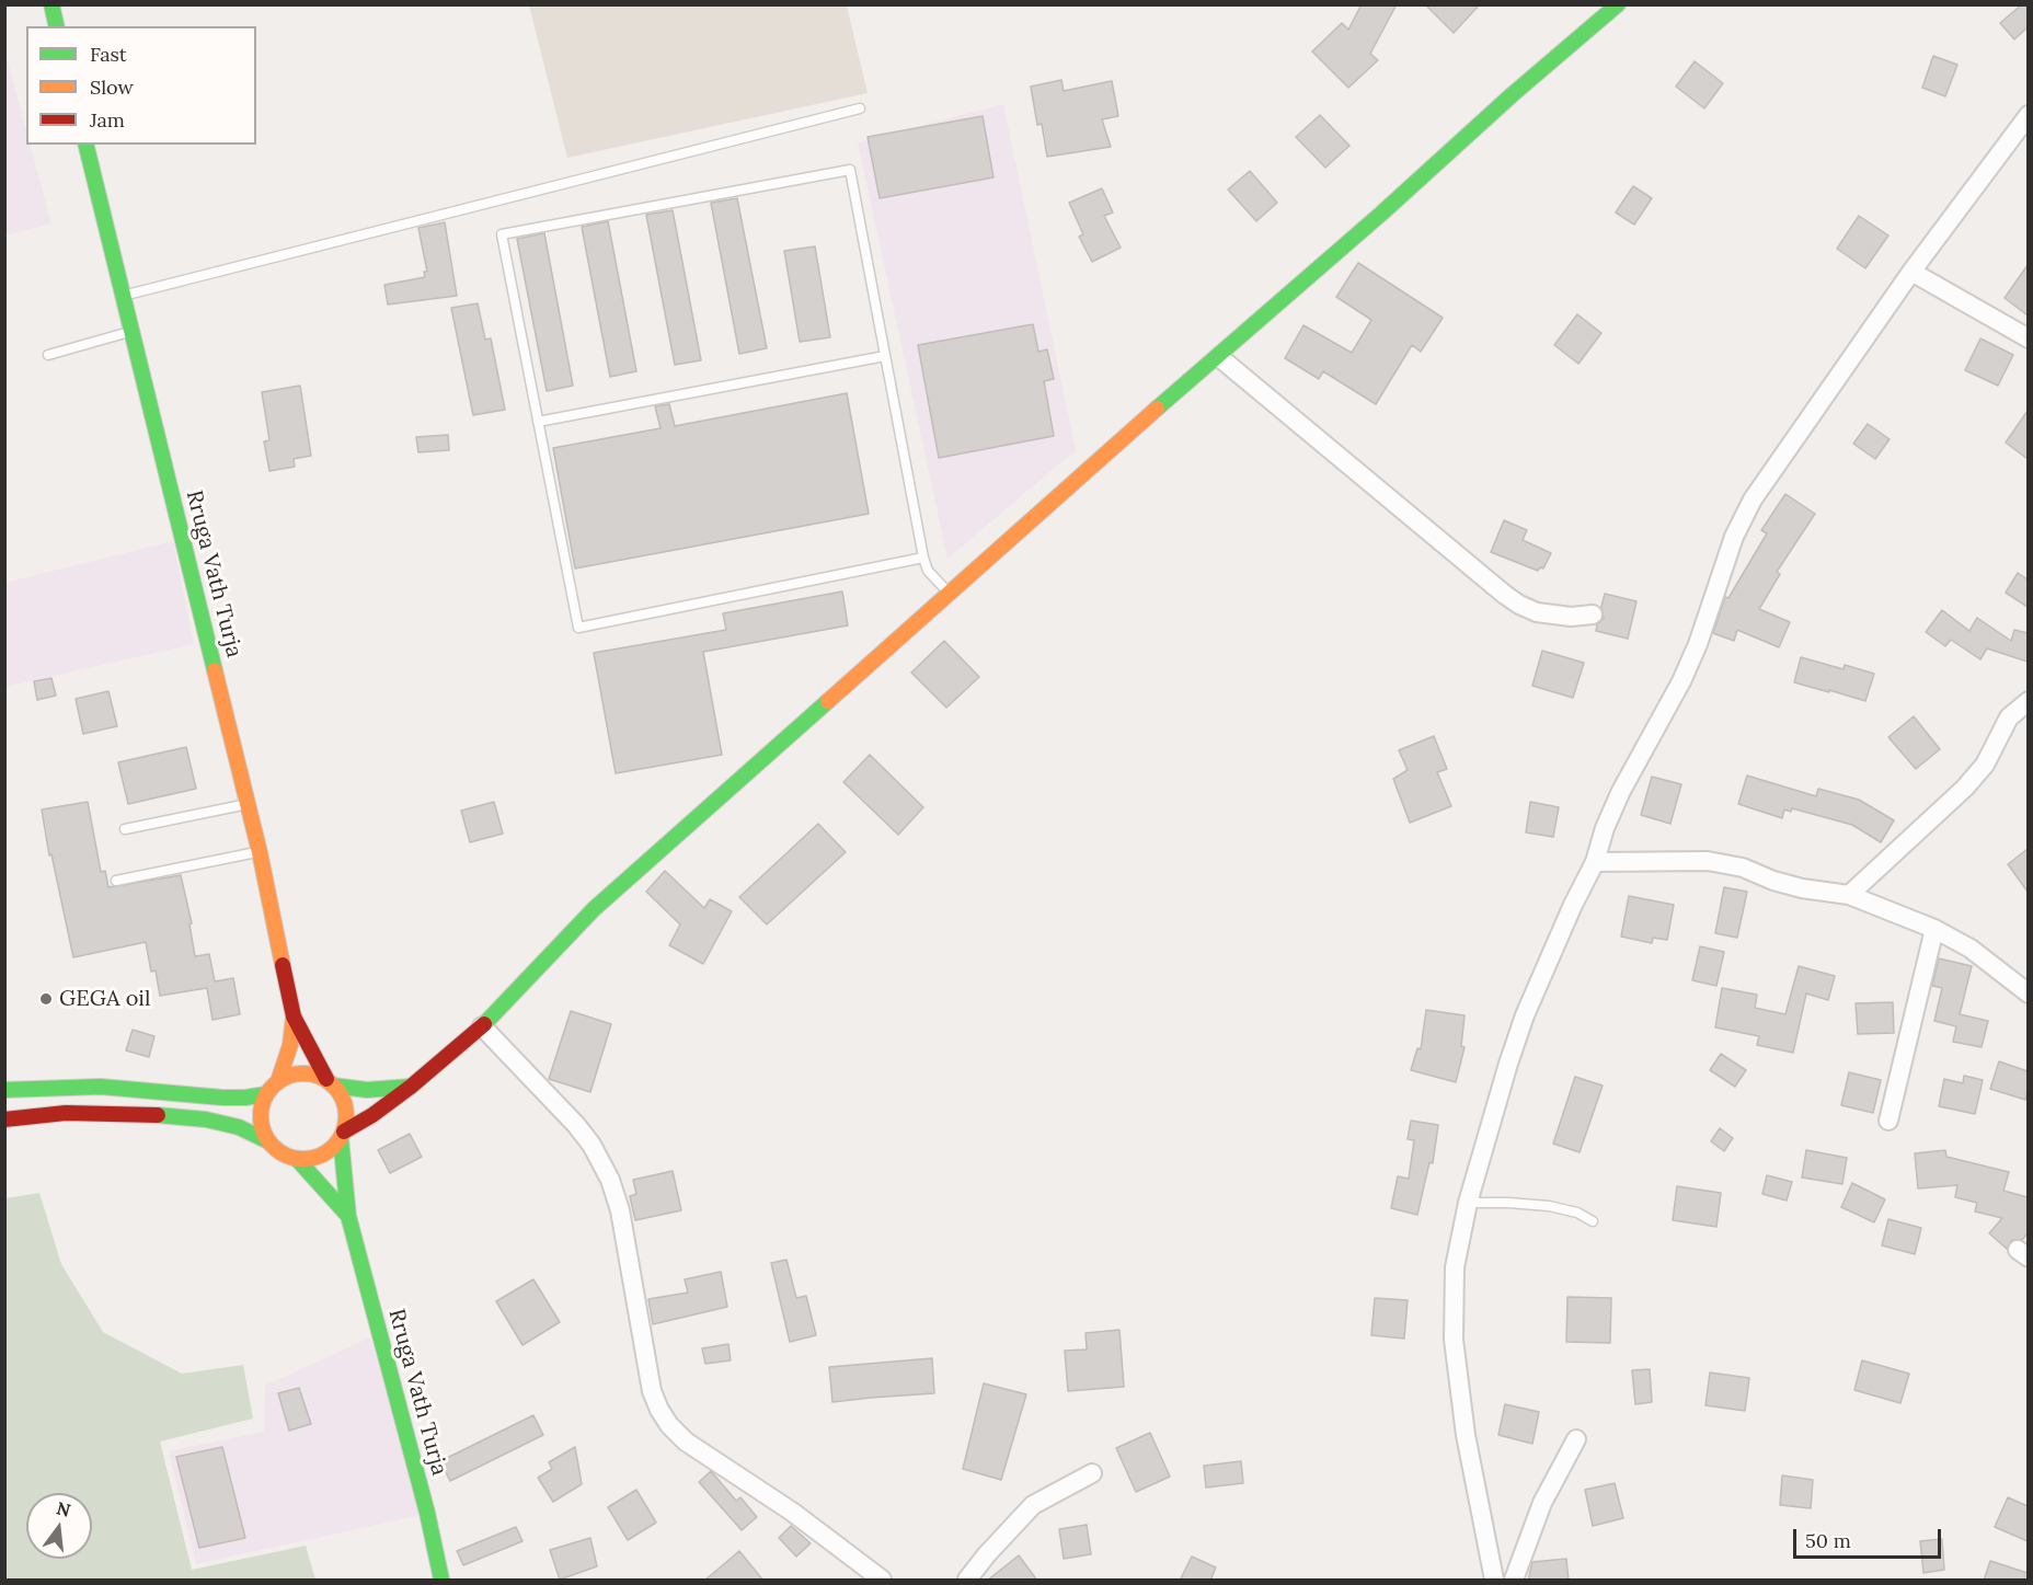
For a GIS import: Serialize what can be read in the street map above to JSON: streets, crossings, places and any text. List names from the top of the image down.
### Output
{
  "streets": {
    "street": ["Rruga Vath Turja"]
  },
  "places": ["GEGA oil"],
  "legend": ["Fast", "Slow", "Jam"],
  "scale_bar": "50 m",
  "north": "top"
}
